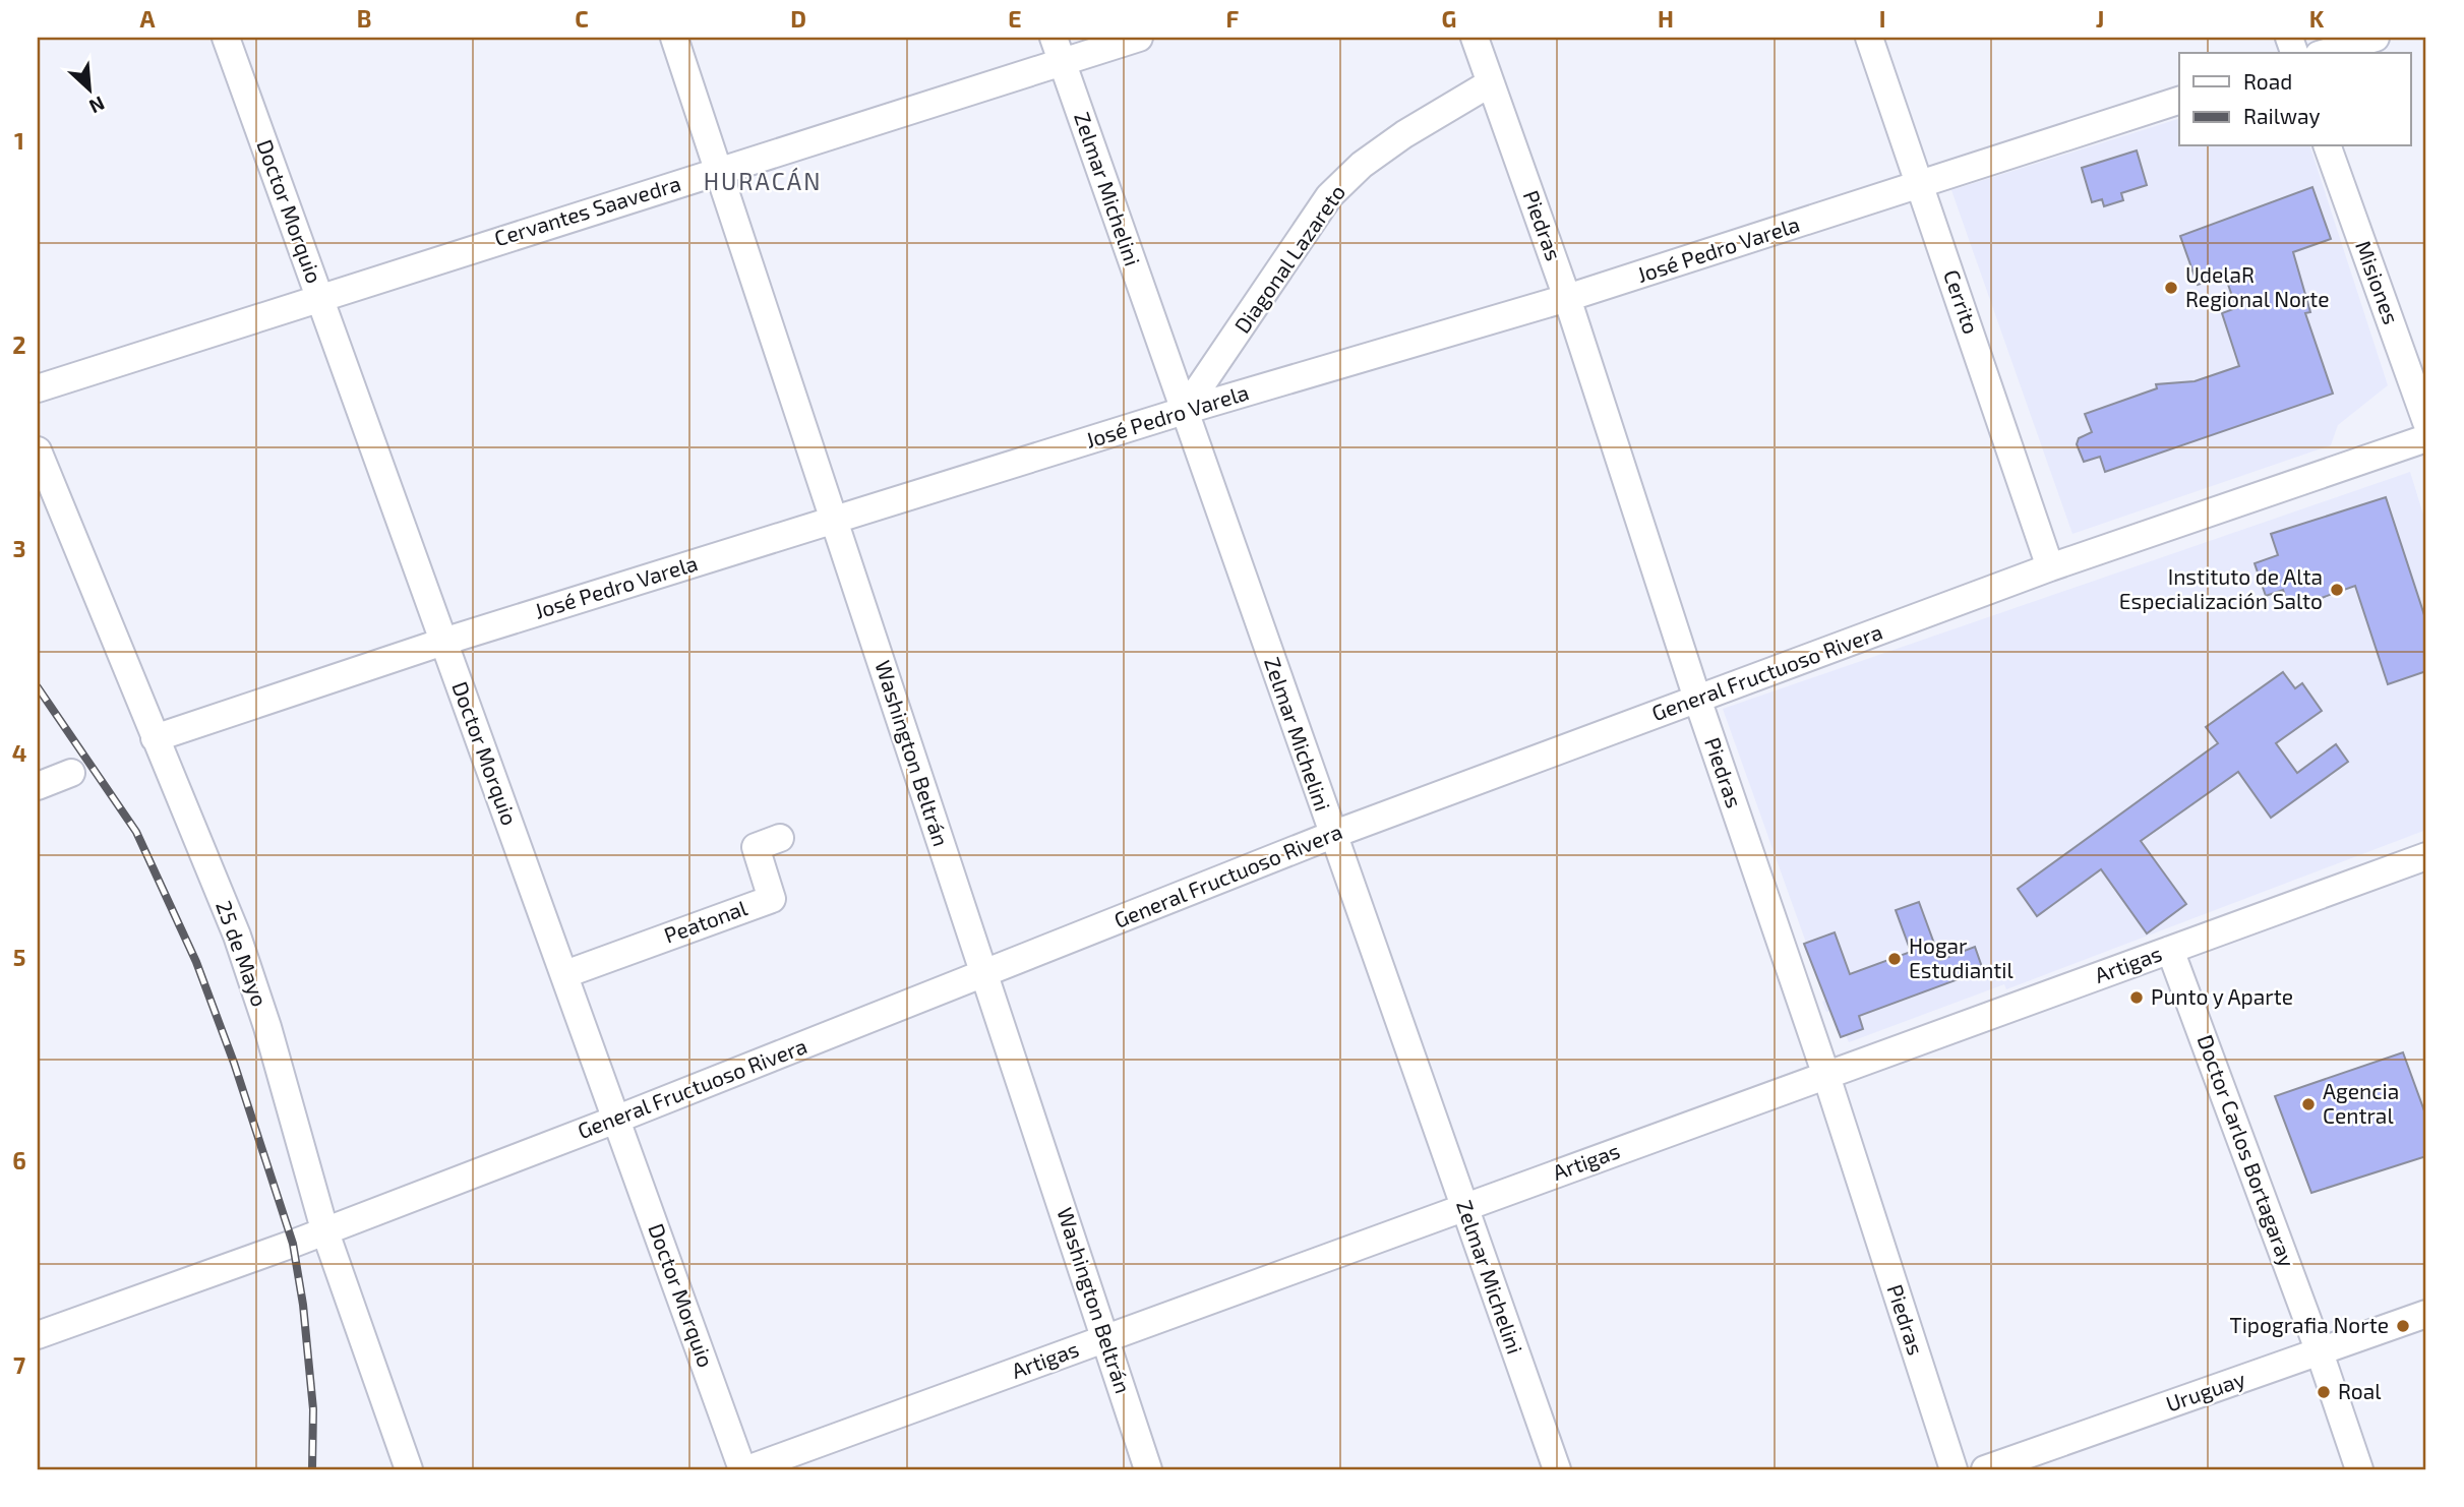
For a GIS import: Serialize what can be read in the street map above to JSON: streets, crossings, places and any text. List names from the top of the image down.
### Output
{
  "streets": {
    "street": [
      "Zelmar Michelini",
      "Doctor Morquio",
      "Cervantes Saavedra",
      "Piedras",
      "José Pedro Varela",
      "Diagonal Lazareto",
      "Misiones",
      "Cerrito",
      "General Fructuoso Rivera",
      "Washington Beltrán",
      "Peatonal",
      "25 de Mayo",
      "Artigas",
      "Doctor Carlos Bortagaray",
      "Uruguay"
    ]
  },
  "crossings": [
    ["Zelmar Michelini", "Cervantes Saavedra"],
    ["Zelmar Michelini", "José Pedro Varela"],
    ["Zelmar Michelini", "Diagonal Lazareto"],
    ["Zelmar Michelini", "General Fructuoso Rivera"],
    ["Zelmar Michelini", "Artigas"],
    ["Doctor Morquio", "Cervantes Saavedra"],
    ["Doctor Morquio", "José Pedro Varela"],
    ["Doctor Morquio", "General Fructuoso Rivera"],
    ["Doctor Morquio", "Peatonal"],
    ["Doctor Morquio", "Artigas"],
    ["Cervantes Saavedra", "Washington Beltrán"],
    ["Piedras", "José Pedro Varela"],
    ["Piedras", "Diagonal Lazareto"],
    ["Piedras", "General Fructuoso Rivera"],
    ["Piedras", "Artigas"],
    ["José Pedro Varela", "Diagonal Lazareto"],
    ["José Pedro Varela", "Cerrito"],
    ["José Pedro Varela", "Washington Beltrán"],
    ["José Pedro Varela", "25 de Mayo"],
    ["Cerrito", "General Fructuoso Rivera"],
    ["General Fructuoso Rivera", "Washington Beltrán"],
    ["General Fructuoso Rivera", "25 de Mayo"],
    ["Washington Beltrán", "Artigas"],
    ["Artigas", "Doctor Carlos Bortagaray"],
    ["Doctor Carlos Bortagaray", "Uruguay"]
  ],
  "districts": ["HURACÁN"],
  "places": [
    "UdelaR Regional Norte",
    "Instituto de Alta Especialización Salto",
    "Hogar Estudiantil",
    "Punto y Aparte",
    "Agencia Central",
    "Tipografia Norte",
    "Roal"
  ],
  "legend": ["Road", "Railway"],
  "north": "bottom right",
  "grid": {
    "columns": [
      "A",
      "B",
      "C",
      "D",
      "E",
      "F",
      "G",
      "H",
      "I",
      "J",
      "K"
    ],
    "rows": [
      "1",
      "2",
      "3",
      "4",
      "5",
      "6",
      "7"
    ]
  }
}
